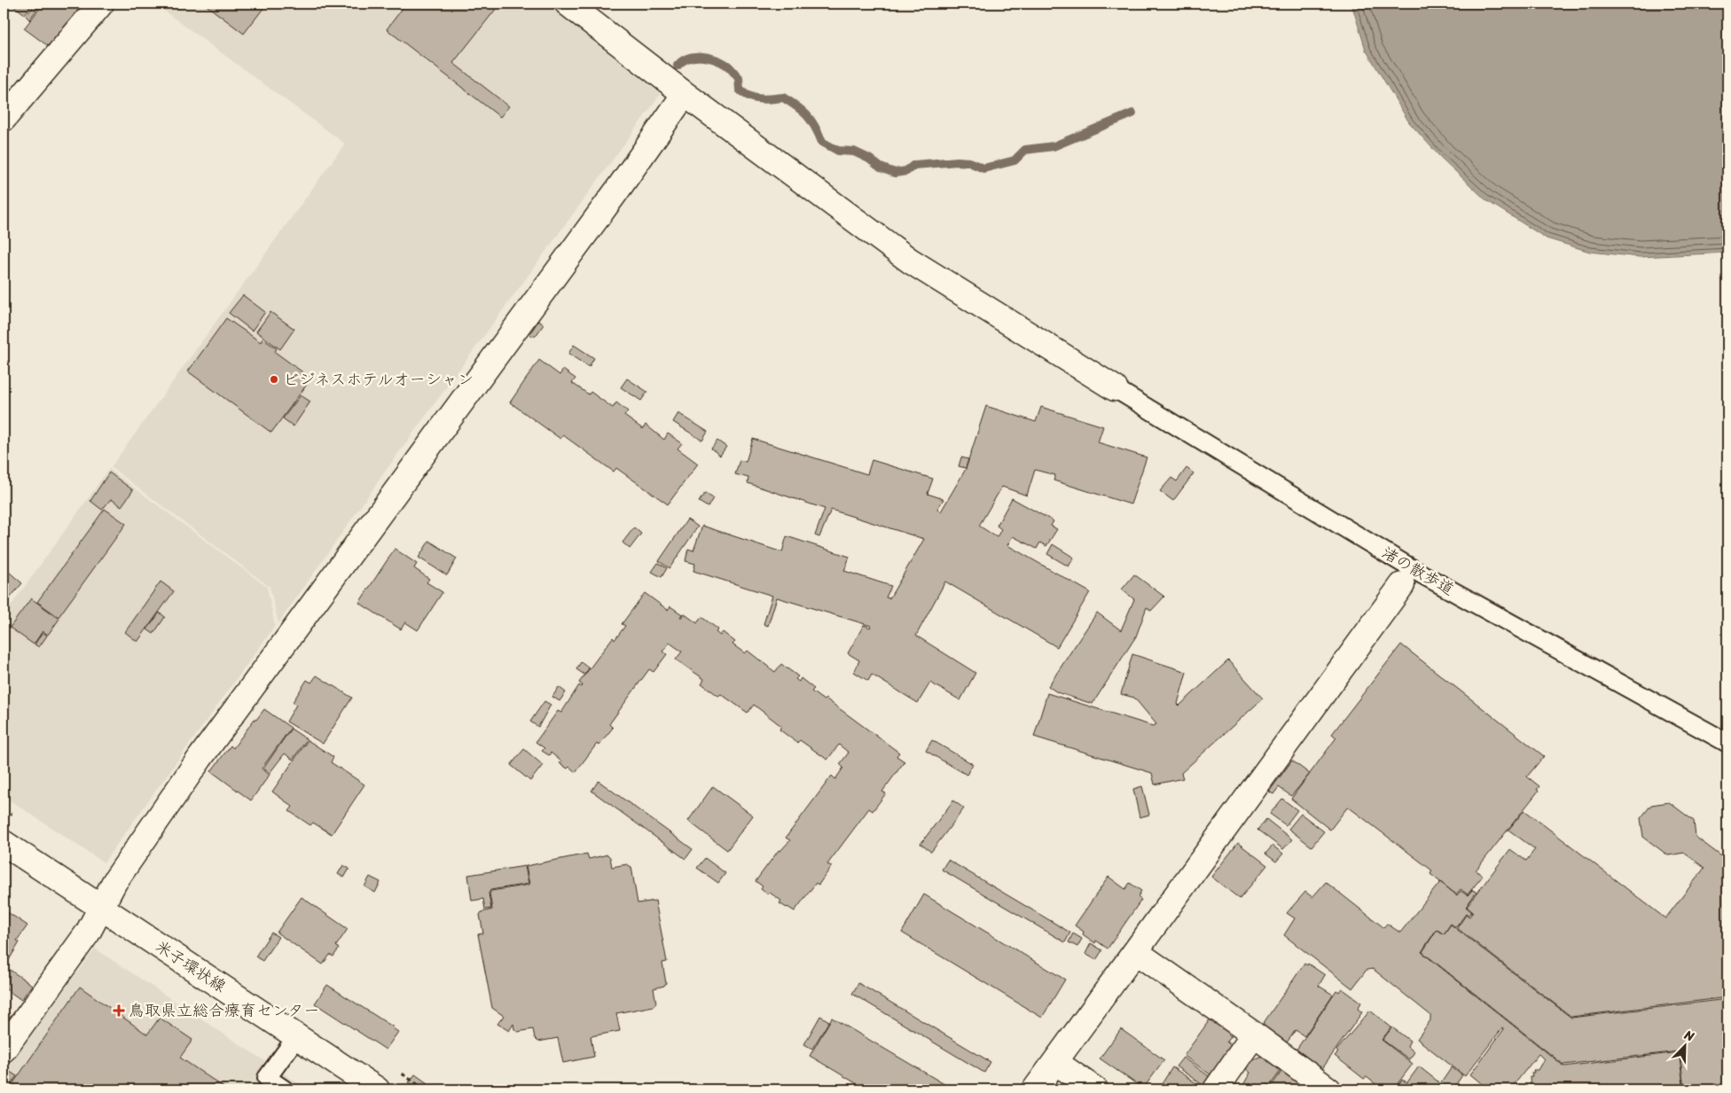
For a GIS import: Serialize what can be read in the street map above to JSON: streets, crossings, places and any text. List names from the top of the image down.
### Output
{
  "streets": {
    "street": ["米子環状線"],
    "lane": ["渚の散歩道"]
  },
  "places": {
    "other": ["ビジネスホテルオーシャン"],
    "health": ["鳥取県立総合療育センター"]
  },
  "north": "top right"
}
